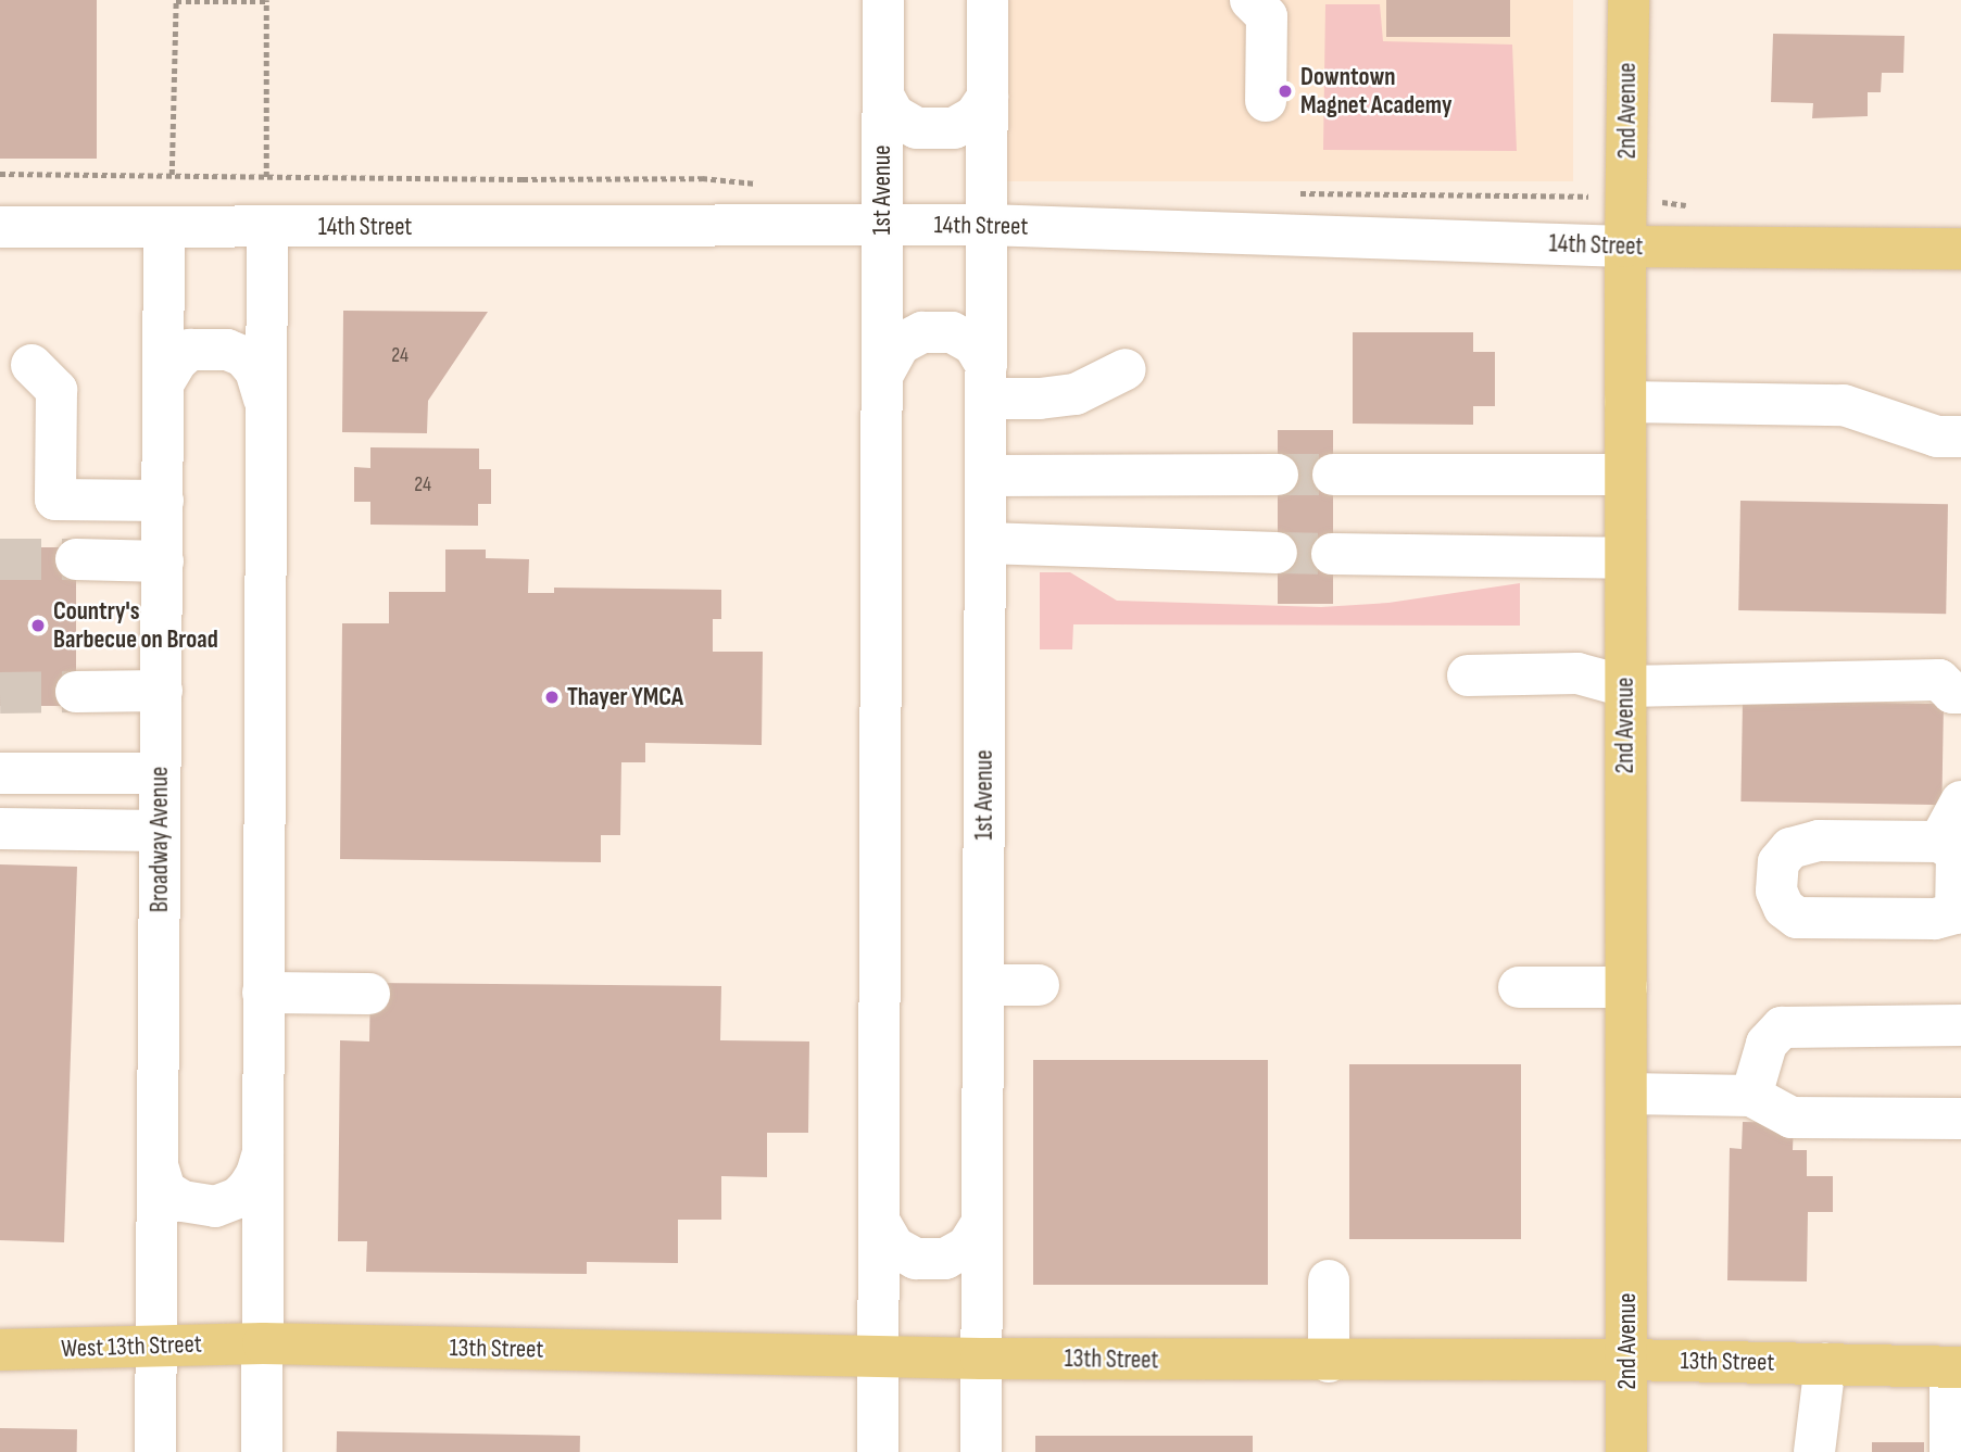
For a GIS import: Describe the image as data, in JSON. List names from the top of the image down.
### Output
{
  "streets": {
    "main road": [
      "2nd Avenue",
      "14th Street",
      "West 13th Street",
      "13th Street"
    ],
    "street": ["1st Avenue", "Broadway Avenue"]
  },
  "crossings": [
    ["2nd Avenue", "14th Street"],
    ["2nd Avenue", "13th Street"],
    ["1st Avenue", "14th Street"],
    ["1st Avenue", "13th Street"],
    ["14th Street", "Broadway Avenue"],
    ["Broadway Avenue", "West 13th Street"],
    ["West 13th Street", "13th Street"]
  ],
  "places": ["Downtown Magnet Academy", "Country's Barbecue on Broad", "Thayer YMCA"],
  "house_numbers": ["24", "24"]
}
